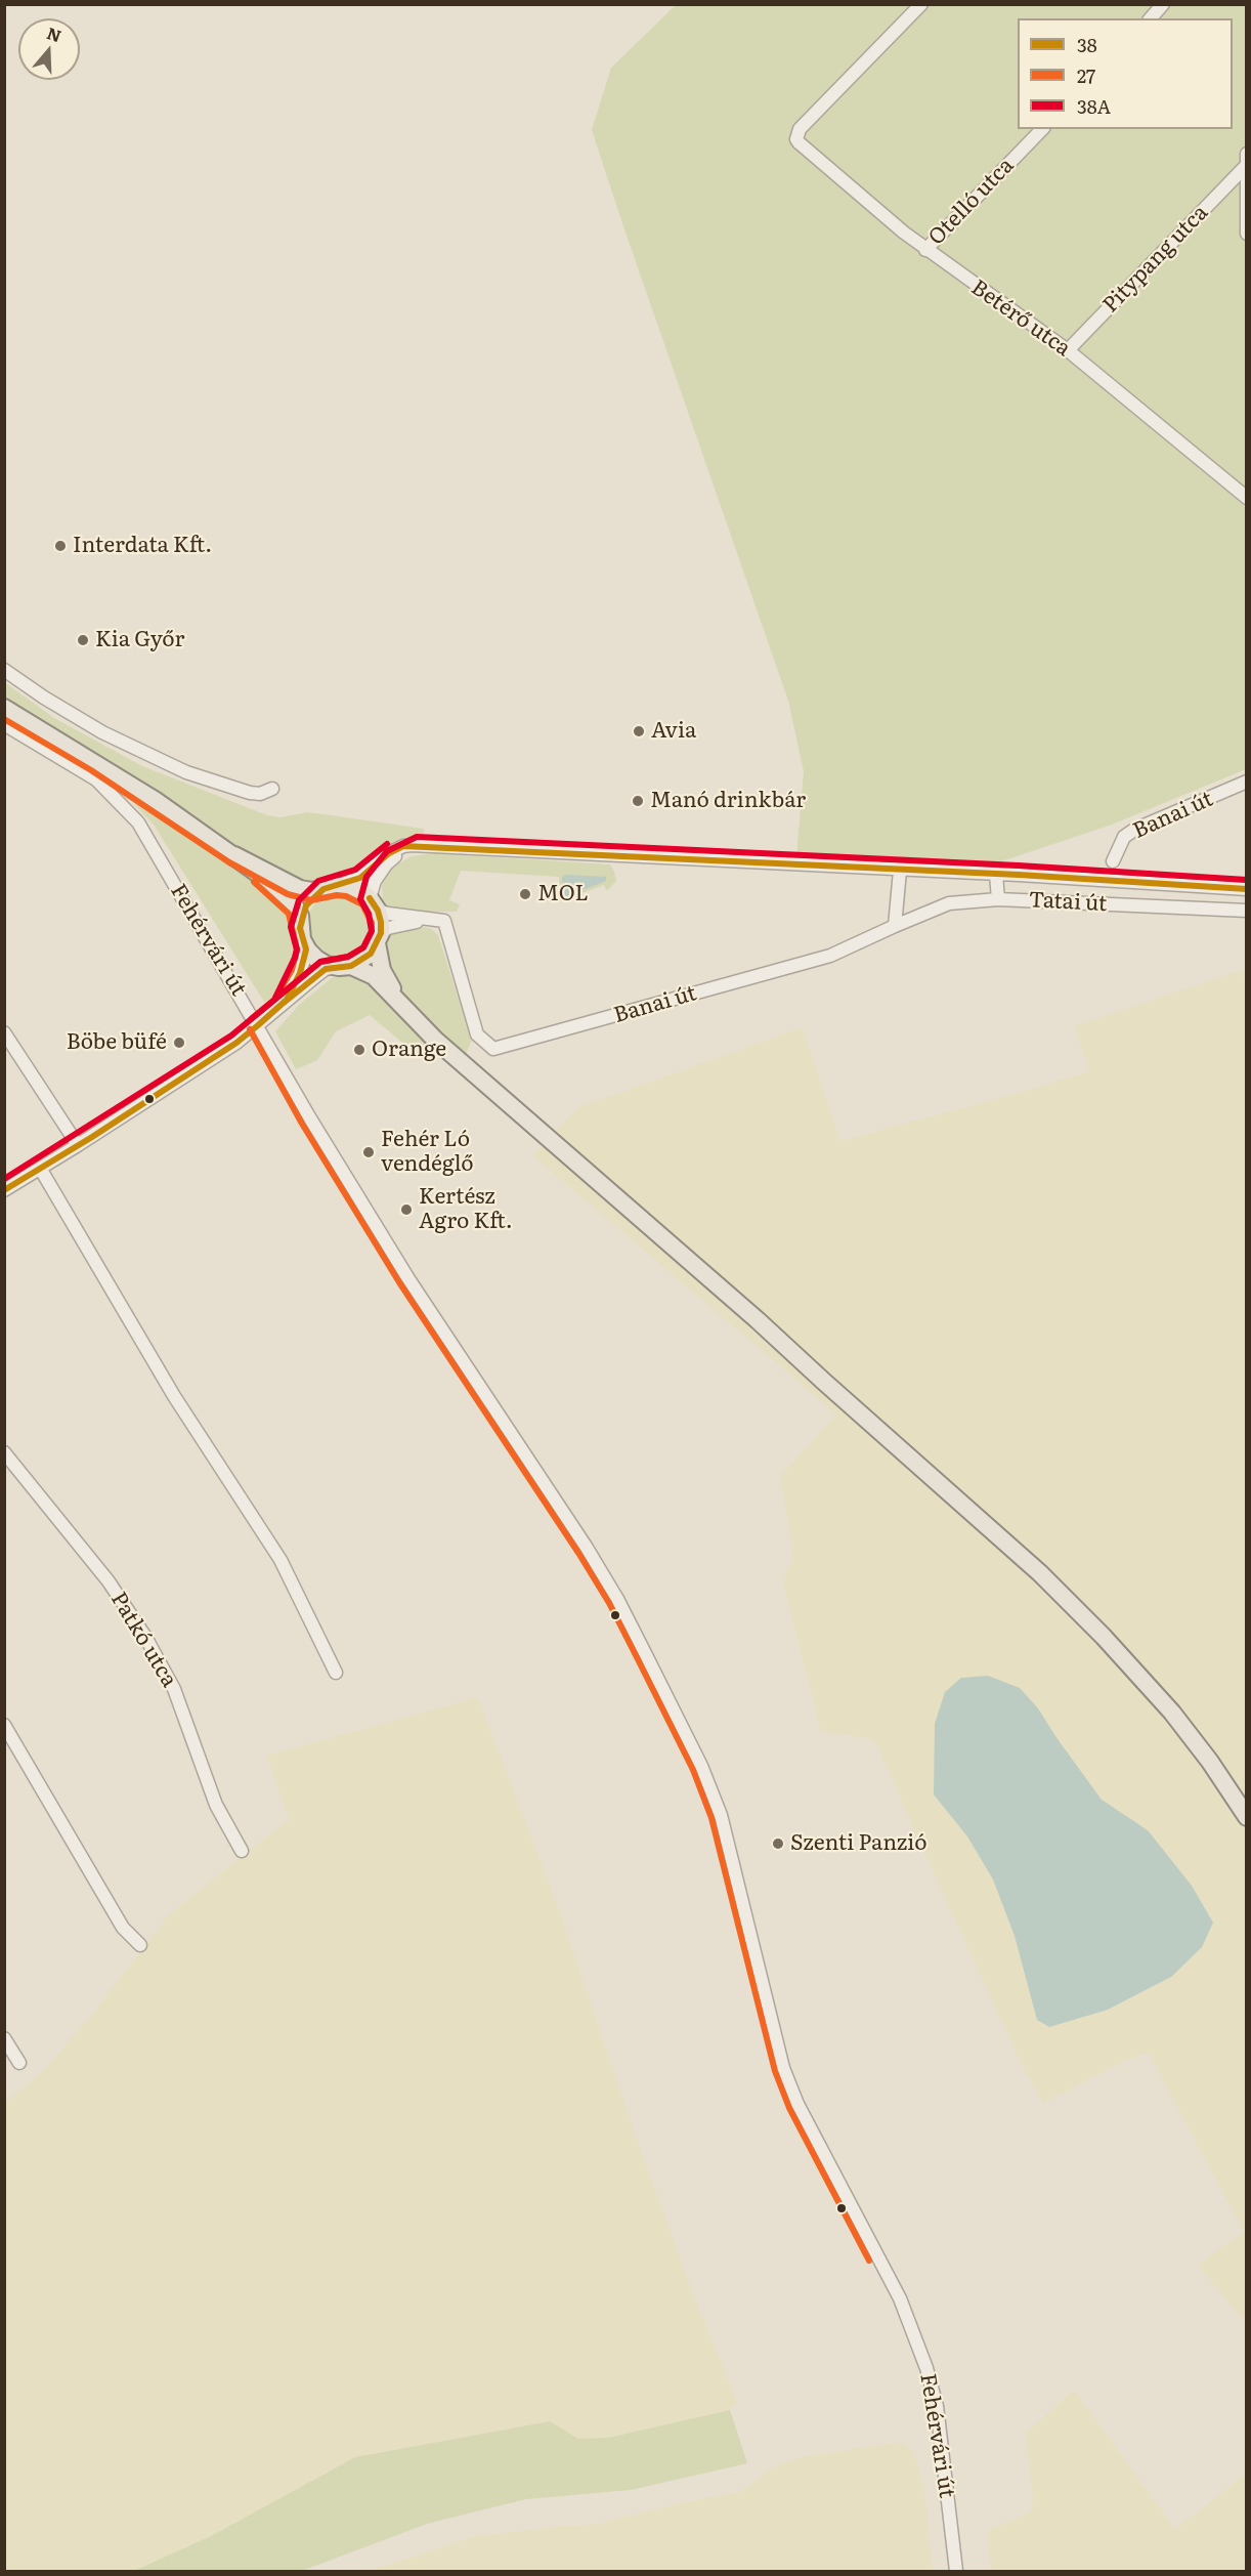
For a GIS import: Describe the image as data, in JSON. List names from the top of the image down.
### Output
{
  "streets": {
    "street": [
      "Otelló utca",
      "Pitypang utca",
      "Betérő utca",
      "Banai út",
      "Tatai út",
      "Fehérvári út",
      "Patkó utca"
    ]
  },
  "crossings": [
    ["Otelló utca", "Betérő utca"],
    ["Pitypang utca", "Betérő utca"],
    ["Banai út", "Tatai út"]
  ],
  "places": [
    "Interdata Kft.",
    "Kia Győr",
    "Avia",
    "Manó drinkbár",
    "MOL",
    "Böbe büfé",
    "Orange",
    "Fehér Ló vendéglő",
    "Kertész Agro Kft.",
    "Szenti Panzió"
  ],
  "lines": ["transit line 27", "transit line 38A", "transit line 38"],
  "legend": ["38", "27", "38A"],
  "north": "top"
}
